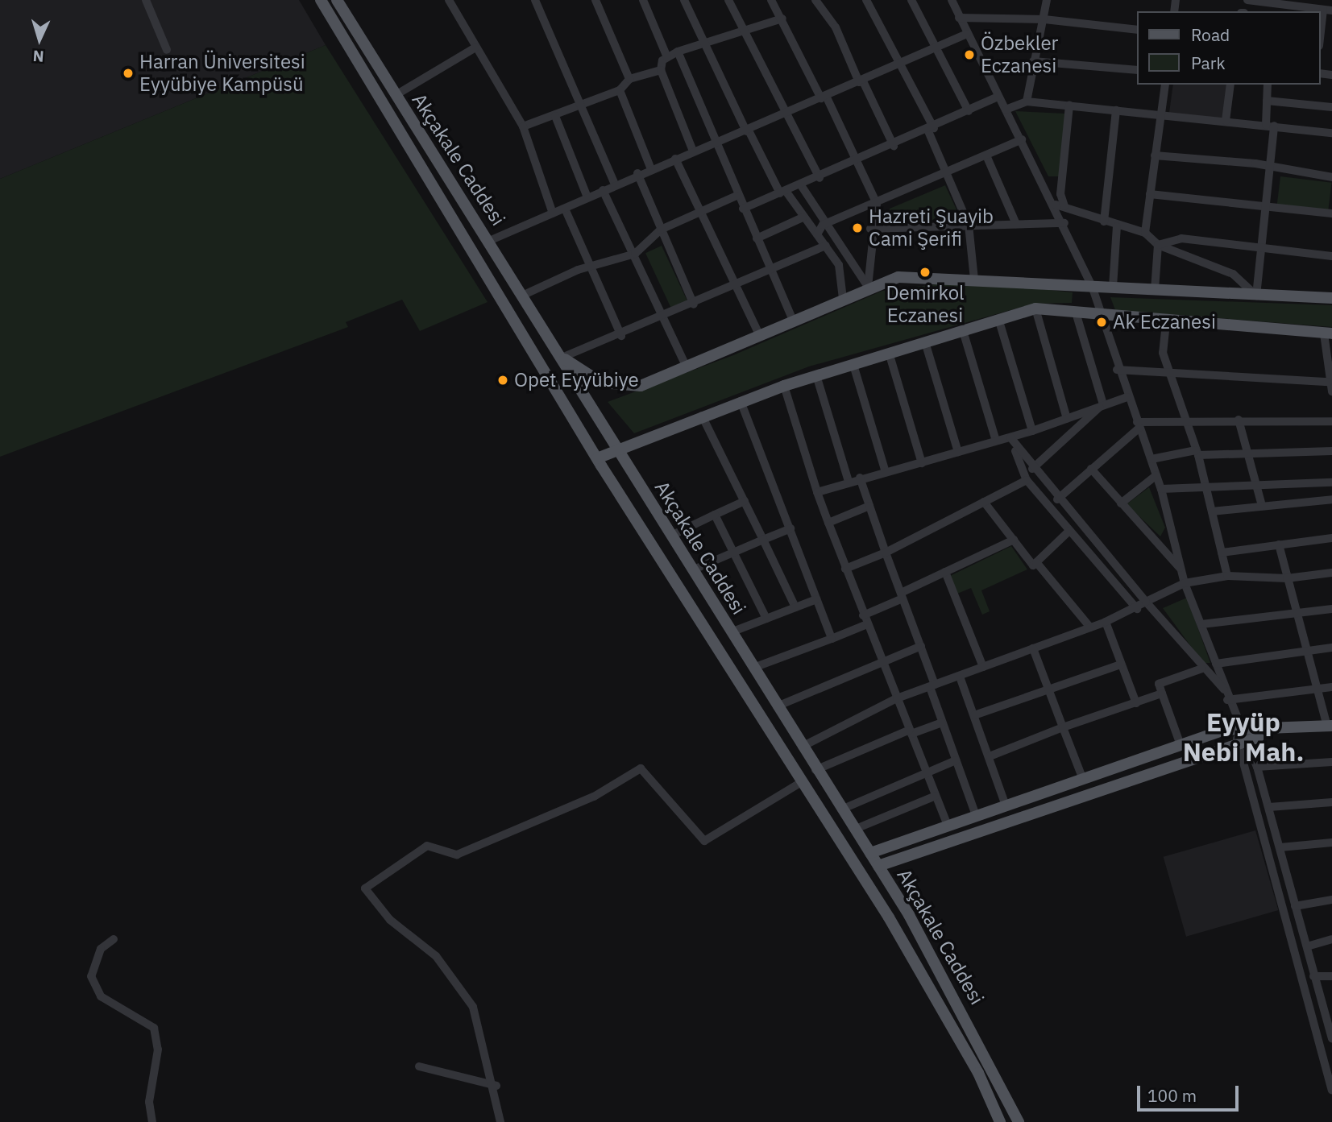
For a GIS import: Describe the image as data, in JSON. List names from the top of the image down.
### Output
{
  "streets": {
    "main road": ["Akçakale Caddesi"]
  },
  "districts": ["Eyyüp Nebi Mah."],
  "places": [
    "Özbekler Eczanesi",
    "Harran Üniversitesi Eyyübiye Kampüsü",
    "Hazreti Şuayib Cami Şerifi",
    "Demirkol Eczanesi",
    "Ak Eczanesi",
    "Opet Eyyübiye"
  ],
  "legend": ["Road", "Park"],
  "scale_bar": "100 m",
  "north": "bottom"
}
